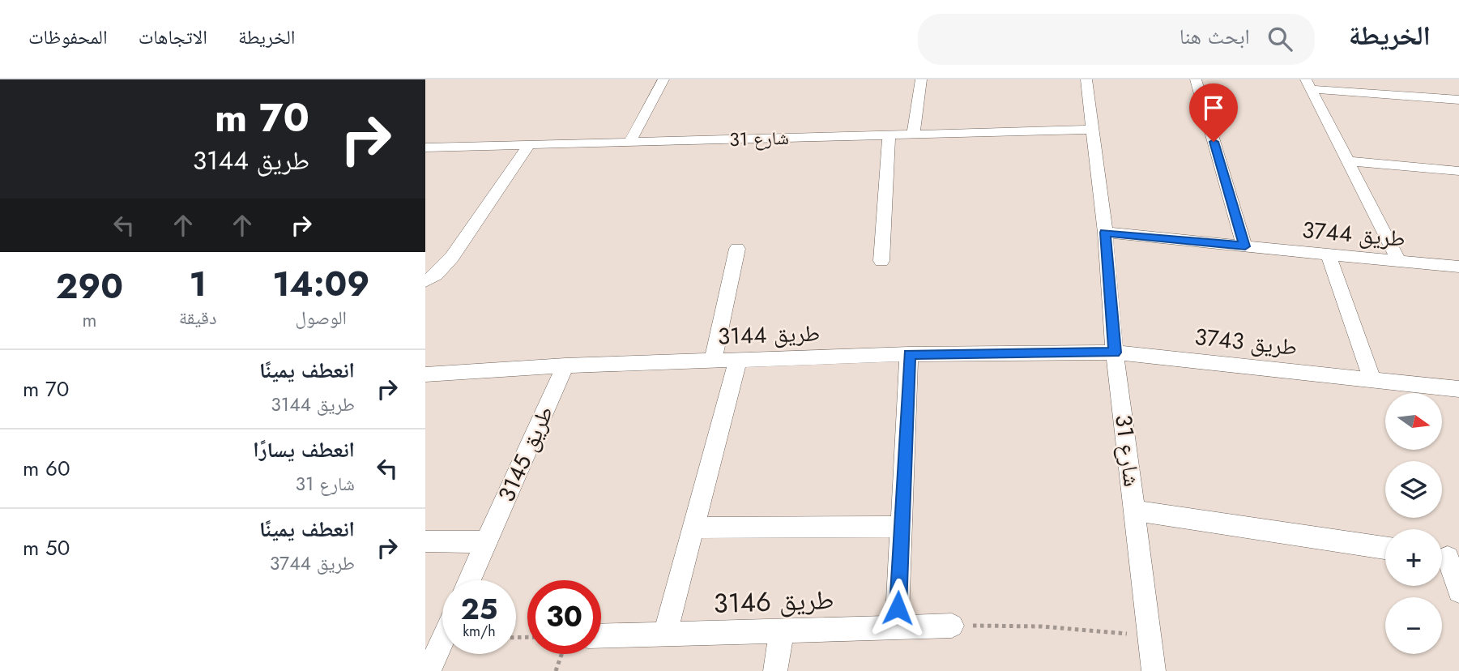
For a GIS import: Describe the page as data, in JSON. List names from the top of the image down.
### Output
{
  "streets": {
    "street": [
      "شارع 31",
      "طريق 3744",
      "طريق 3144",
      "طريق 3743",
      "طريق 3145",
      "طريق 3146"
    ]
  },
  "crossings": [
    ["شارع 31", "طريق 3744"],
    ["شارع 31", "طريق 3144"],
    ["شارع 31", "طريق 3743"],
    ["طريق 3144", "طريق 3743"],
    ["طريق 3144", "طريق 3145"]
  ],
  "north": "right",
  "page": {
    "header": "الخريطة",
    "search": "ابحث هنا",
    "nav": ["الخريطة", "الاتجاهات", "المحفوظات"],
    "turn": ["70 m", "طريق 3144"],
    "eta": [
      "14:09",
      "الوصول",
      "1",
      "دقيقة",
      "290",
      "m"
    ],
    "list": [
      {
        "name": "انعطف يمينًا",
        "note": "طريق 3144",
        "value": "70 m"
      },
      {
        "name": "انعطف يسارًا",
        "note": "شارع 31",
        "value": "60 m"
      },
      {
        "name": "انعطف يمينًا",
        "note": "طريق 3744",
        "value": "50 m"
      }
    ],
    "map_buttons": ["+", "−"],
    "speed": "25 km/h",
    "limit": "30"
  }
}
